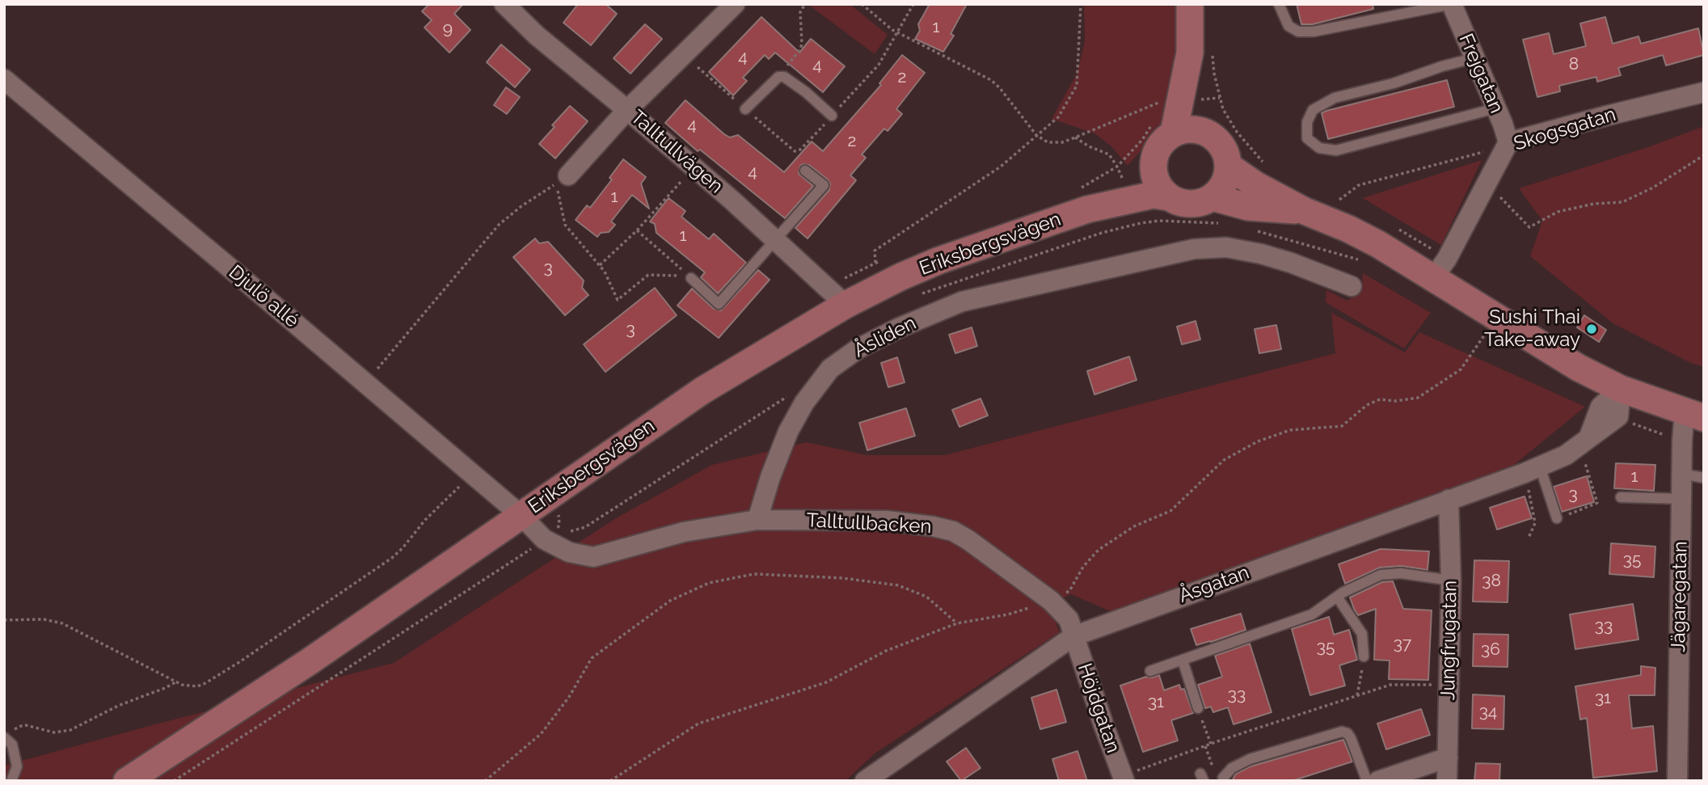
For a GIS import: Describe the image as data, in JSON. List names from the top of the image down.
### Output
{
  "streets": {
    "main road": ["Eriksbergsvägen"],
    "street": [
      "Frejgatan",
      "Skogsgatan",
      "Talltullvägen",
      "Djulö allé",
      "Åsliden",
      "Talltullbacken",
      "Åsgatan",
      "Jägaregatan",
      "Jungfrugatan",
      "Höjdgatan"
    ]
  },
  "crossings": [
    ["Frejgatan", "Skogsgatan"],
    ["Talltullvägen", "Eriksbergsvägen"],
    ["Eriksbergsvägen", "Djulö allé"],
    ["Åsliden", "Talltullbacken"],
    ["Talltullbacken", "Åsgatan"],
    ["Talltullbacken", "Höjdgatan"],
    ["Åsgatan", "Jungfrugatan"],
    ["Åsgatan", "Höjdgatan"]
  ],
  "places": ["Sushi Thai Take-away"],
  "house_numbers": [
    "1",
    "9",
    "4",
    "8",
    "4",
    "2",
    "4",
    "2",
    "4",
    "1",
    "1",
    "3",
    "3",
    "1",
    "3",
    "35",
    "38",
    "33",
    "37",
    "35",
    "36",
    "33",
    "31",
    "31",
    "34"
  ]
}
